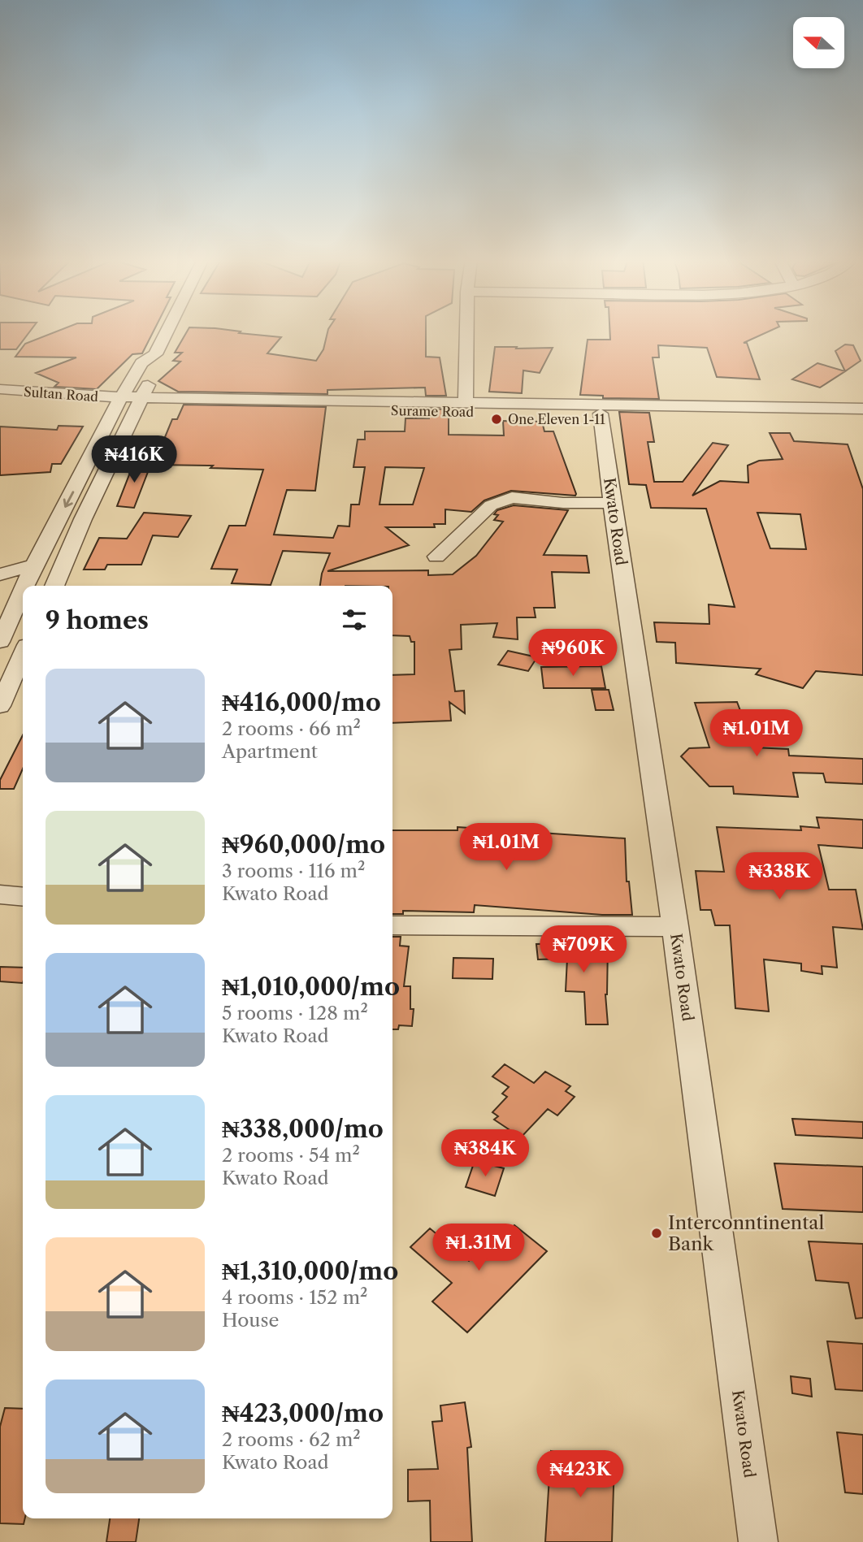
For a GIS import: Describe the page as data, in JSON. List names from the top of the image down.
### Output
{
  "streets": {
    "street": ["Sultan Road", "Surame Road", "Kwato Road"]
  },
  "crossings": [
    ["Sultan Road", "Surame Road"],
    ["Surame Road", "Kwato Road"]
  ],
  "places": ["One Eleven 1-11", "Interconntinental Bank"],
  "north": "left",
  "page": {
    "price": [
      "₦416K",
      "₦960K",
      "₦1.01M",
      "₦1.01M",
      "₦338K",
      "₦709K",
      "₦384K",
      "₦1.31M",
      "₦423K"
    ],
    "heading": "9 homes",
    "list": [
      {
        "name": "₦416,000/mo",
        "note": "2 rooms · 66 m² · Apartment"
      },
      {
        "name": "₦960,000/mo",
        "note": "3 rooms · 116 m² · Kwato Road"
      },
      {
        "name": "₦1,010,000/mo",
        "note": "5 rooms · 128 m² · Kwato Road"
      },
      {
        "name": "₦338,000/mo",
        "note": "2 rooms · 54 m² · Kwato Road"
      },
      {
        "name": "₦1,310,000/mo",
        "note": "4 rooms · 152 m² · House"
      },
      {
        "name": "₦423,000/mo",
        "note": "2 rooms · 62 m² · Kwato Road"
      }
    ]
  }
}
